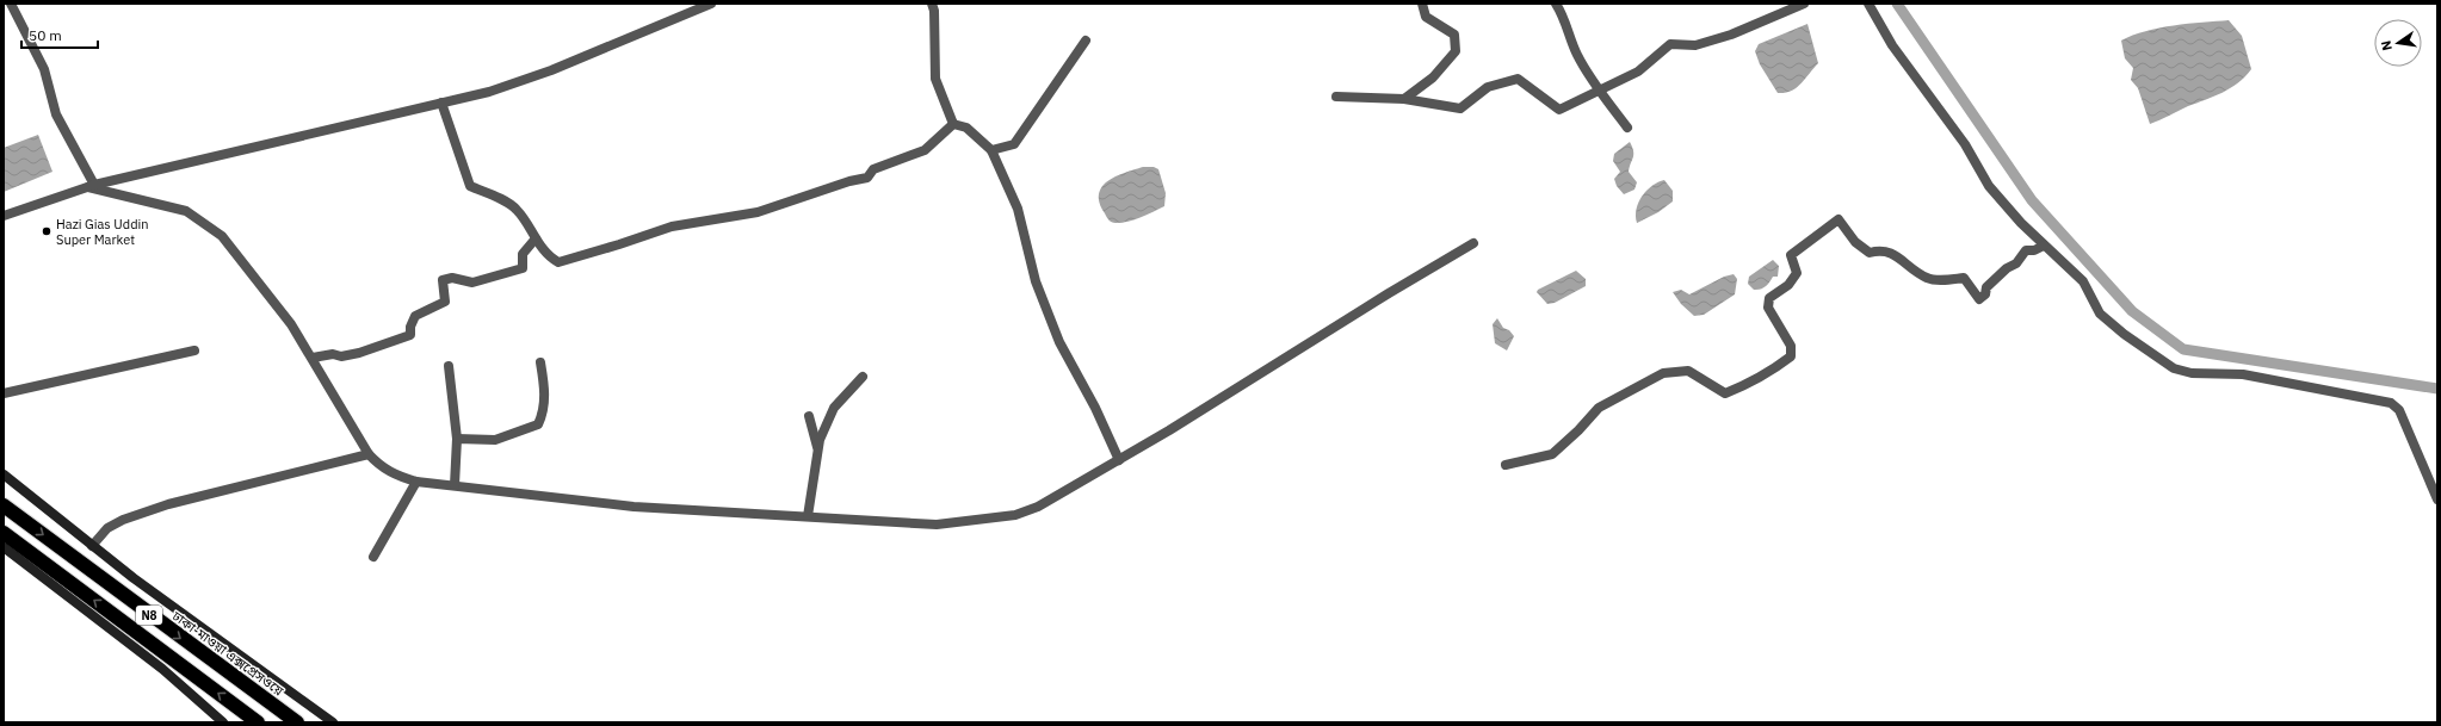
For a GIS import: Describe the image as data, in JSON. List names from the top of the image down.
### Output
{
  "streets": {
    "highway": ["N8", "ঢাকা-মাওয়া এক্সপ্রেসওয়ে"]
  },
  "places": ["Hazi Gias Uddin Super Market"],
  "scale_bar": "50 m",
  "north": "left"
}
